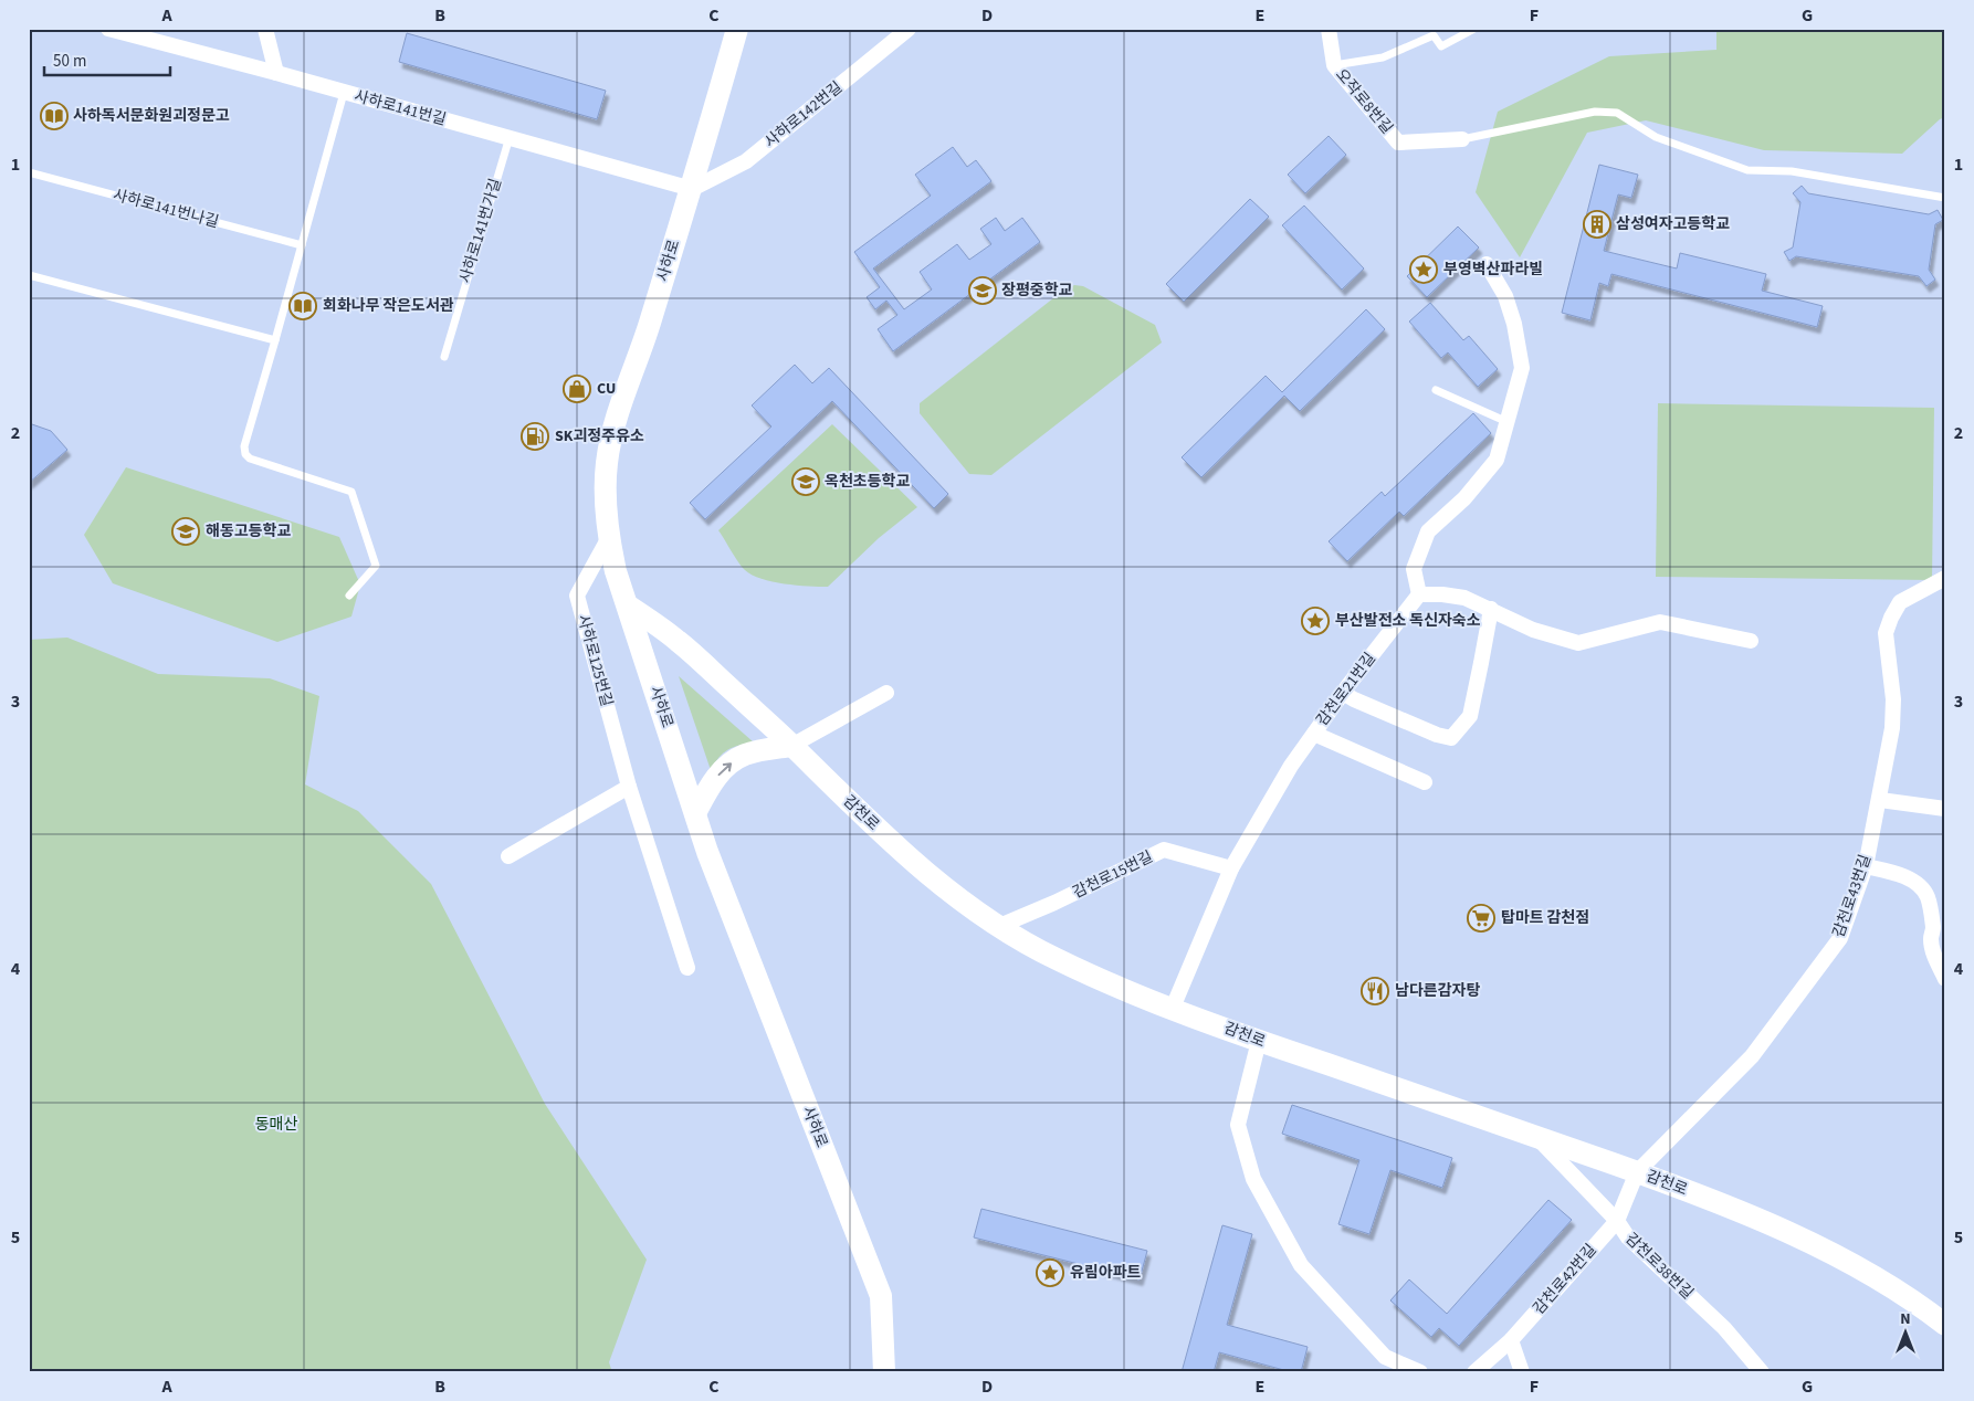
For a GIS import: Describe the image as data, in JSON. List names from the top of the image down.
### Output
{
  "streets": {
    "main road": ["사하로", "감천로"],
    "street": [
      "오작로8번길",
      "사하로141번길",
      "사하로142번길",
      "사하로125번길",
      "감천로21번길",
      "감천로15번길",
      "감천로43번길",
      "감천로38번길",
      "감천로42번길"
    ],
    "lane": ["사하로141번나길", "사하로141번가길"]
  },
  "crossings": [
    ["사하로141번길", "사하로142번길"],
    ["사하로141번길", "사하로141번가길"],
    ["사하로141번길", "사하로"],
    ["사하로142번길", "사하로"],
    ["사하로", "사하로125번길"],
    ["사하로", "감천로"],
    ["감천로21번길", "감천로"],
    ["감천로21번길", "감천로15번길"],
    ["감천로", "감천로15번길"],
    ["감천로", "감천로43번길"],
    ["감천로", "감천로38번길"],
    ["감천로", "감천로42번길"],
    ["감천로43번길", "감천로42번길"],
    ["감천로38번길", "감천로42번길"]
  ],
  "parks": ["동매산"],
  "places": {
    "library": ["사하독서문화원괴정문고", "회화나무 작은도서관"],
    "building": ["삼성여자고등학교"],
    "place": ["부영벽산파라빌", "부산발전소 독신자숙소", "유림아파트"],
    "school or university": ["장평중학교", "옥천초등학교", "해동고등학교"],
    "shop": ["CU"],
    "fuel station": ["SK괴정주유소"],
    "supermarket": ["탑마트 감천점"],
    "restaurant": ["남다른감자탕"]
  },
  "scale_bar": "50 m",
  "north": "top",
  "grid": {
    "columns": [
      "A",
      "B",
      "C",
      "D",
      "E",
      "F",
      "G"
    ],
    "rows": [
      "1",
      "2",
      "3",
      "4",
      "5"
    ]
  }
}
